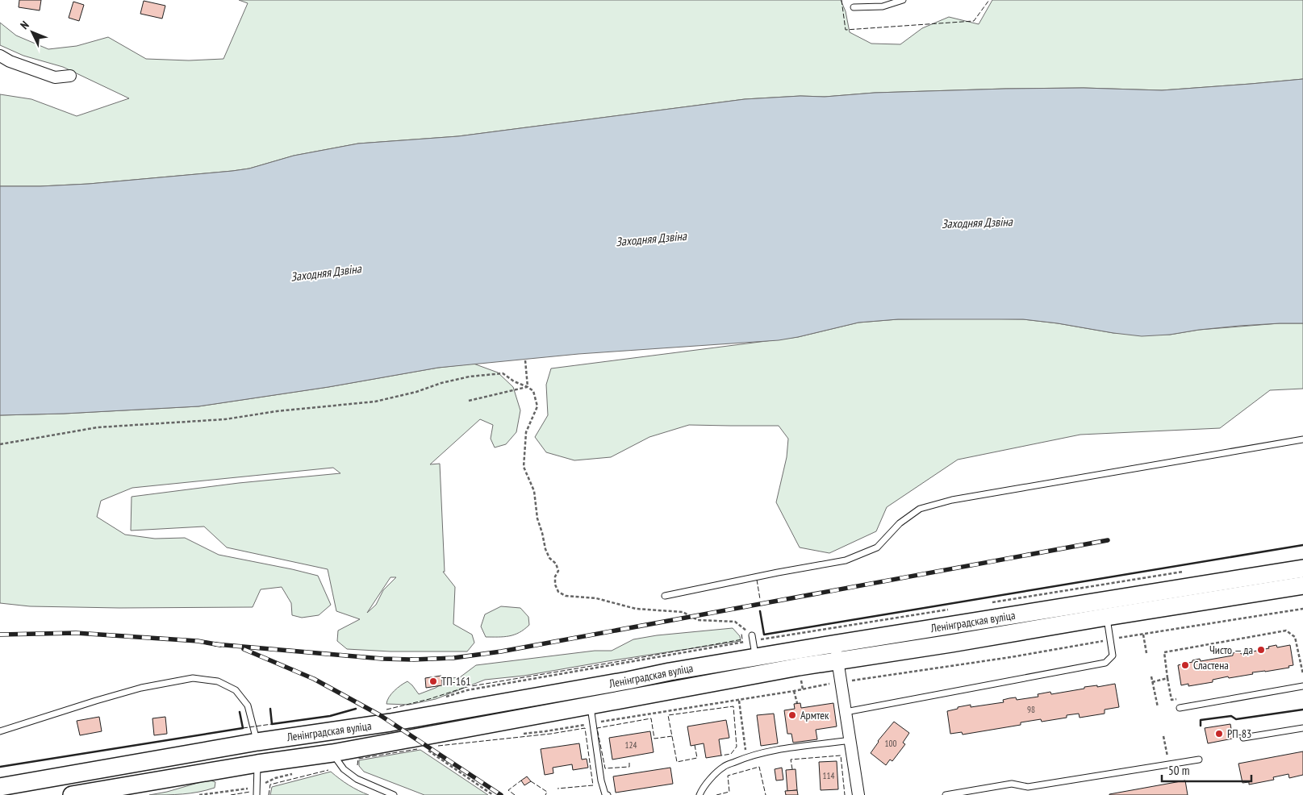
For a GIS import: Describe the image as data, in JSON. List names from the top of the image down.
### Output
{
  "streets": {
    "main road": ["Ленінградская вуліца"]
  },
  "water": ["Заходняя Дзвіна"],
  "places": [
    "Чисто — да",
    "Сластена",
    "ТП-161",
    "Армтек",
    "РП-83"
  ],
  "house_numbers": [
    "98",
    "100",
    "124",
    "114"
  ],
  "scale_bar": "50 m",
  "north": "top left"
}
